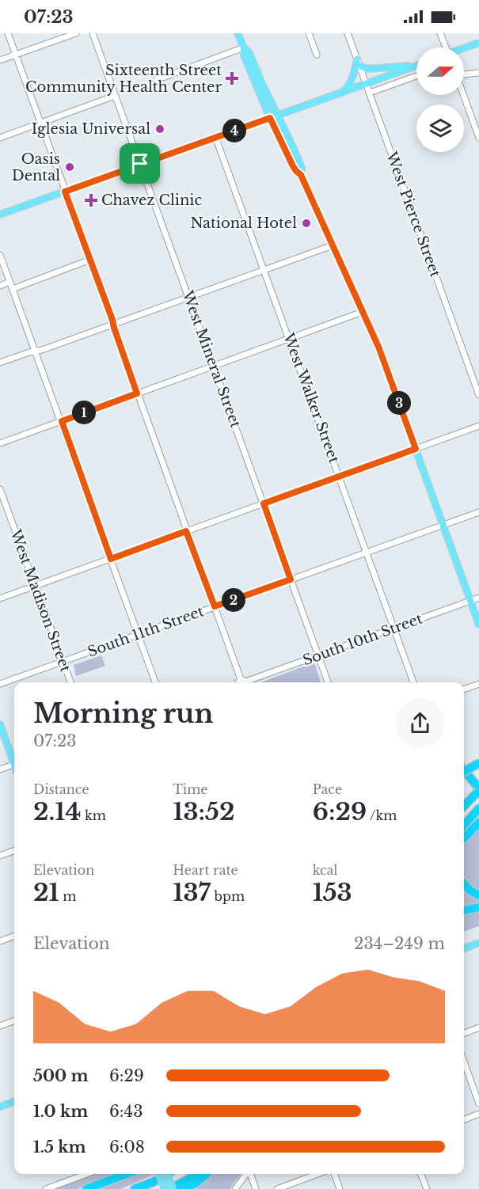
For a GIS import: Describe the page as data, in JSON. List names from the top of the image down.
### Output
{
  "streets": {
    "street": [
      "West Pierce Street",
      "West Mineral Street",
      "West Walker Street",
      "West Madison Street",
      "South 11th Street",
      "South 10th Street"
    ]
  },
  "crossings": [
    ["West Mineral Street", "South 11th Street"],
    ["West Mineral Street", "South 10th Street"],
    ["West Walker Street", "South 11th Street"],
    ["West Walker Street", "South 10th Street"],
    ["West Madison Street", "South 11th Street"]
  ],
  "places": {
    "health": ["Sixteenth Street Community Health Center", "Chavez Clinic"],
    "other": ["Iglesia Universal", "Oasis Dental", "National Hotel"]
  },
  "north": "right",
  "page": {
    "status": "07:23",
    "pins": [
      "4",
      "3",
      "1",
      "2"
    ],
    "heading": ["Morning run", "07:23"],
    "stats": [
      ["Distance", "2.14 km"],
      ["Time", "13:52"],
      ["Pace", "6:29 /km"],
      ["Elevation", "21 m"],
      ["Heart rate", "137 bpm"],
      ["kcal", "153"]
    ],
    "chart": ["Elevation", "234–249 m"],
    "list": [
      {
        "name": "500 m",
        "note": "6:29"
      },
      {
        "name": "1.0 km",
        "note": "6:43"
      },
      {
        "name": "1.5 km",
        "note": "6:08"
      }
    ]
  }
}
